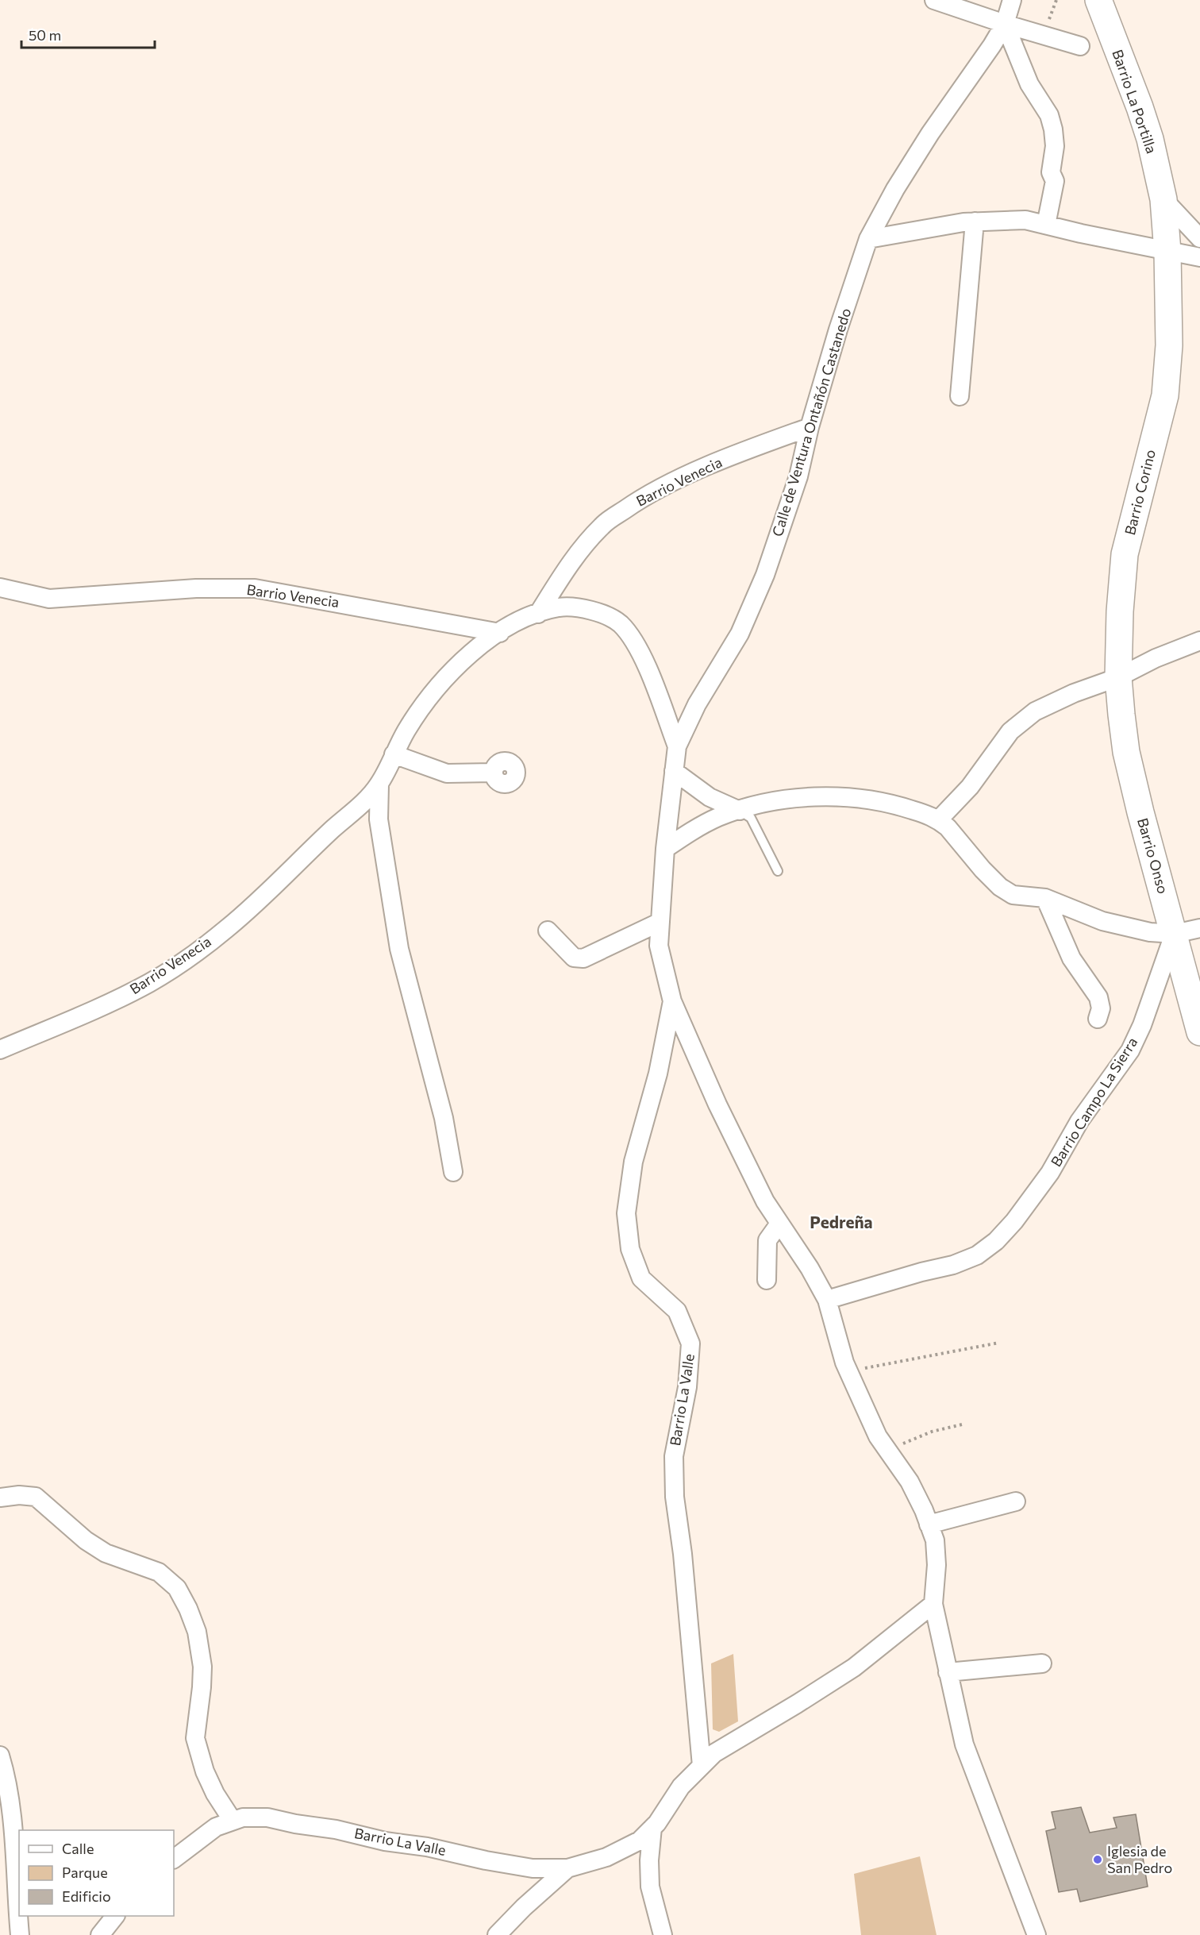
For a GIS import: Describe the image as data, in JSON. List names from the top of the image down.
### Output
{
  "streets": {
    "main road": ["Barrio La Portilla", "Barrio Corino", "Barrio Onso"],
    "street": [
      "Calle de Ventura Ontañón Castanedo",
      "Barrio Venecia",
      "Barrio Campo La Sierra",
      "Barrio La Valle"
    ]
  },
  "crossings": [
    ["Barrio La Portilla", "Barrio Corino"],
    ["Calle de Ventura Ontañón Castanedo", "Barrio Venecia"],
    ["Calle de Ventura Ontañón Castanedo", "Barrio Campo La Sierra"],
    ["Calle de Ventura Ontañón Castanedo", "Barrio La Valle"],
    ["Barrio Corino", "Barrio Onso"],
    ["Barrio Onso", "Barrio Campo La Sierra"]
  ],
  "districts": ["Pedreña"],
  "places": ["Iglesia de San Pedro"],
  "legend": ["Calle", "Parque", "Edificio"],
  "scale_bar": "50 m"
}
